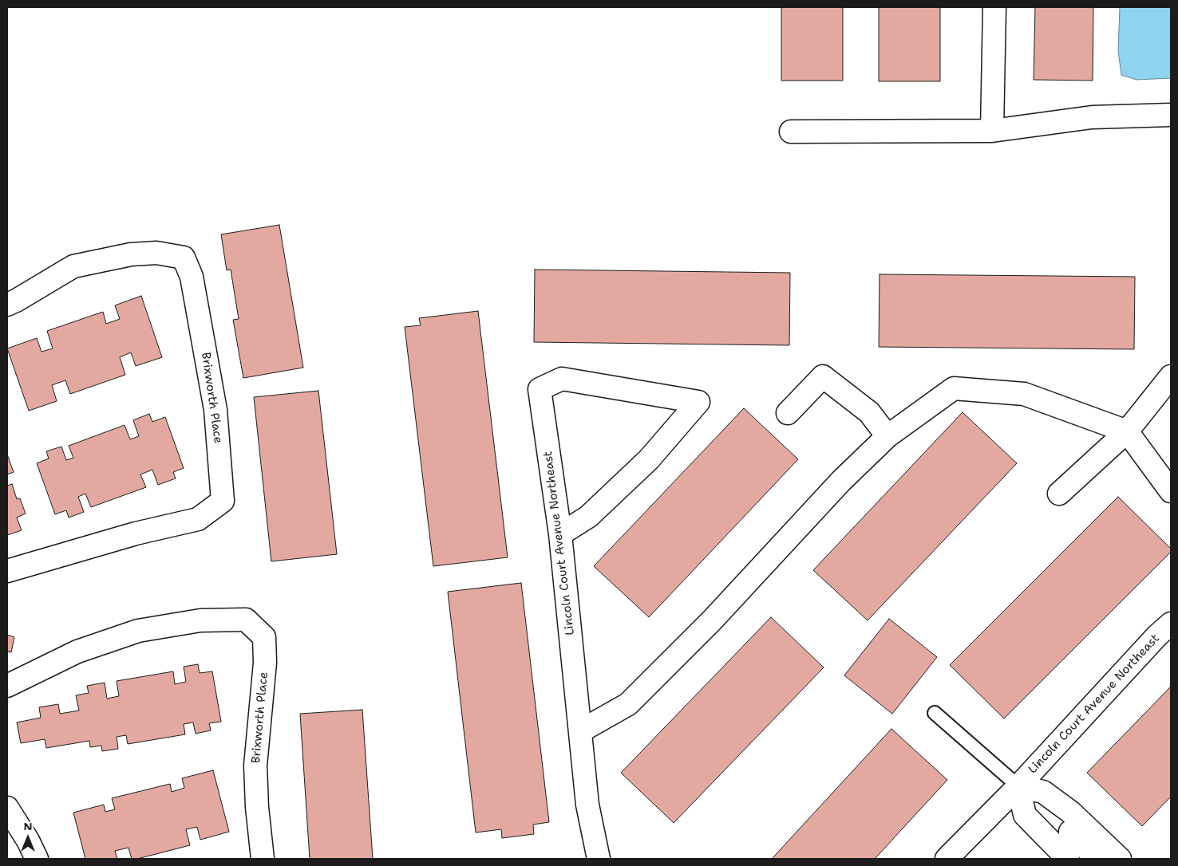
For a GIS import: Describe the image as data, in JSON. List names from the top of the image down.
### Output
{
  "streets": {
    "street": ["Brixworth Place", "Lincoln Court Avenue Northeast"]
  },
  "north": "top"
}
